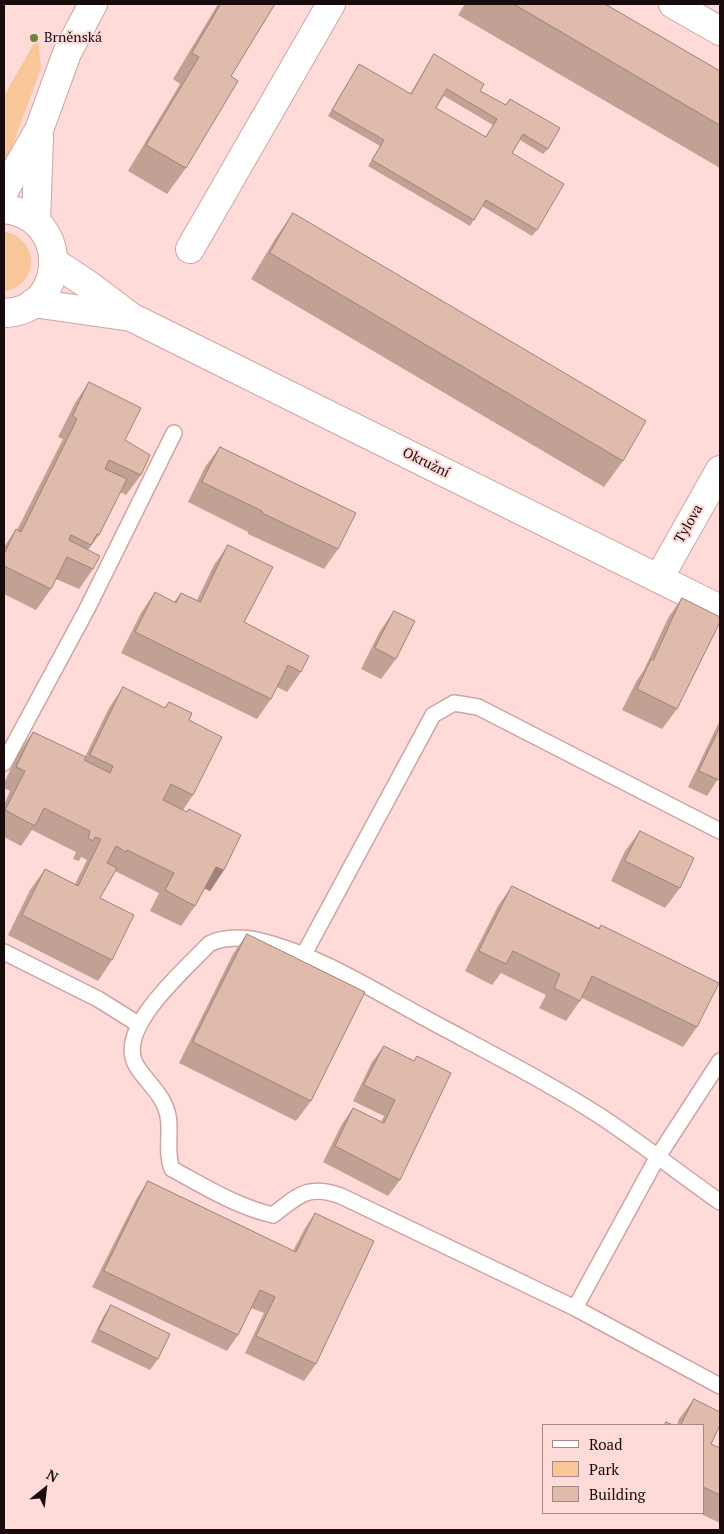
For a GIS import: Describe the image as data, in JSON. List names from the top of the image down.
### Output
{
  "streets": {
    "street": ["Okružní", "Tylova"]
  },
  "crossings": [
    ["Okružní", "Tylova"]
  ],
  "places": ["Brněnská"],
  "legend": ["Road", "Park", "Building"],
  "north": "top right"
}
